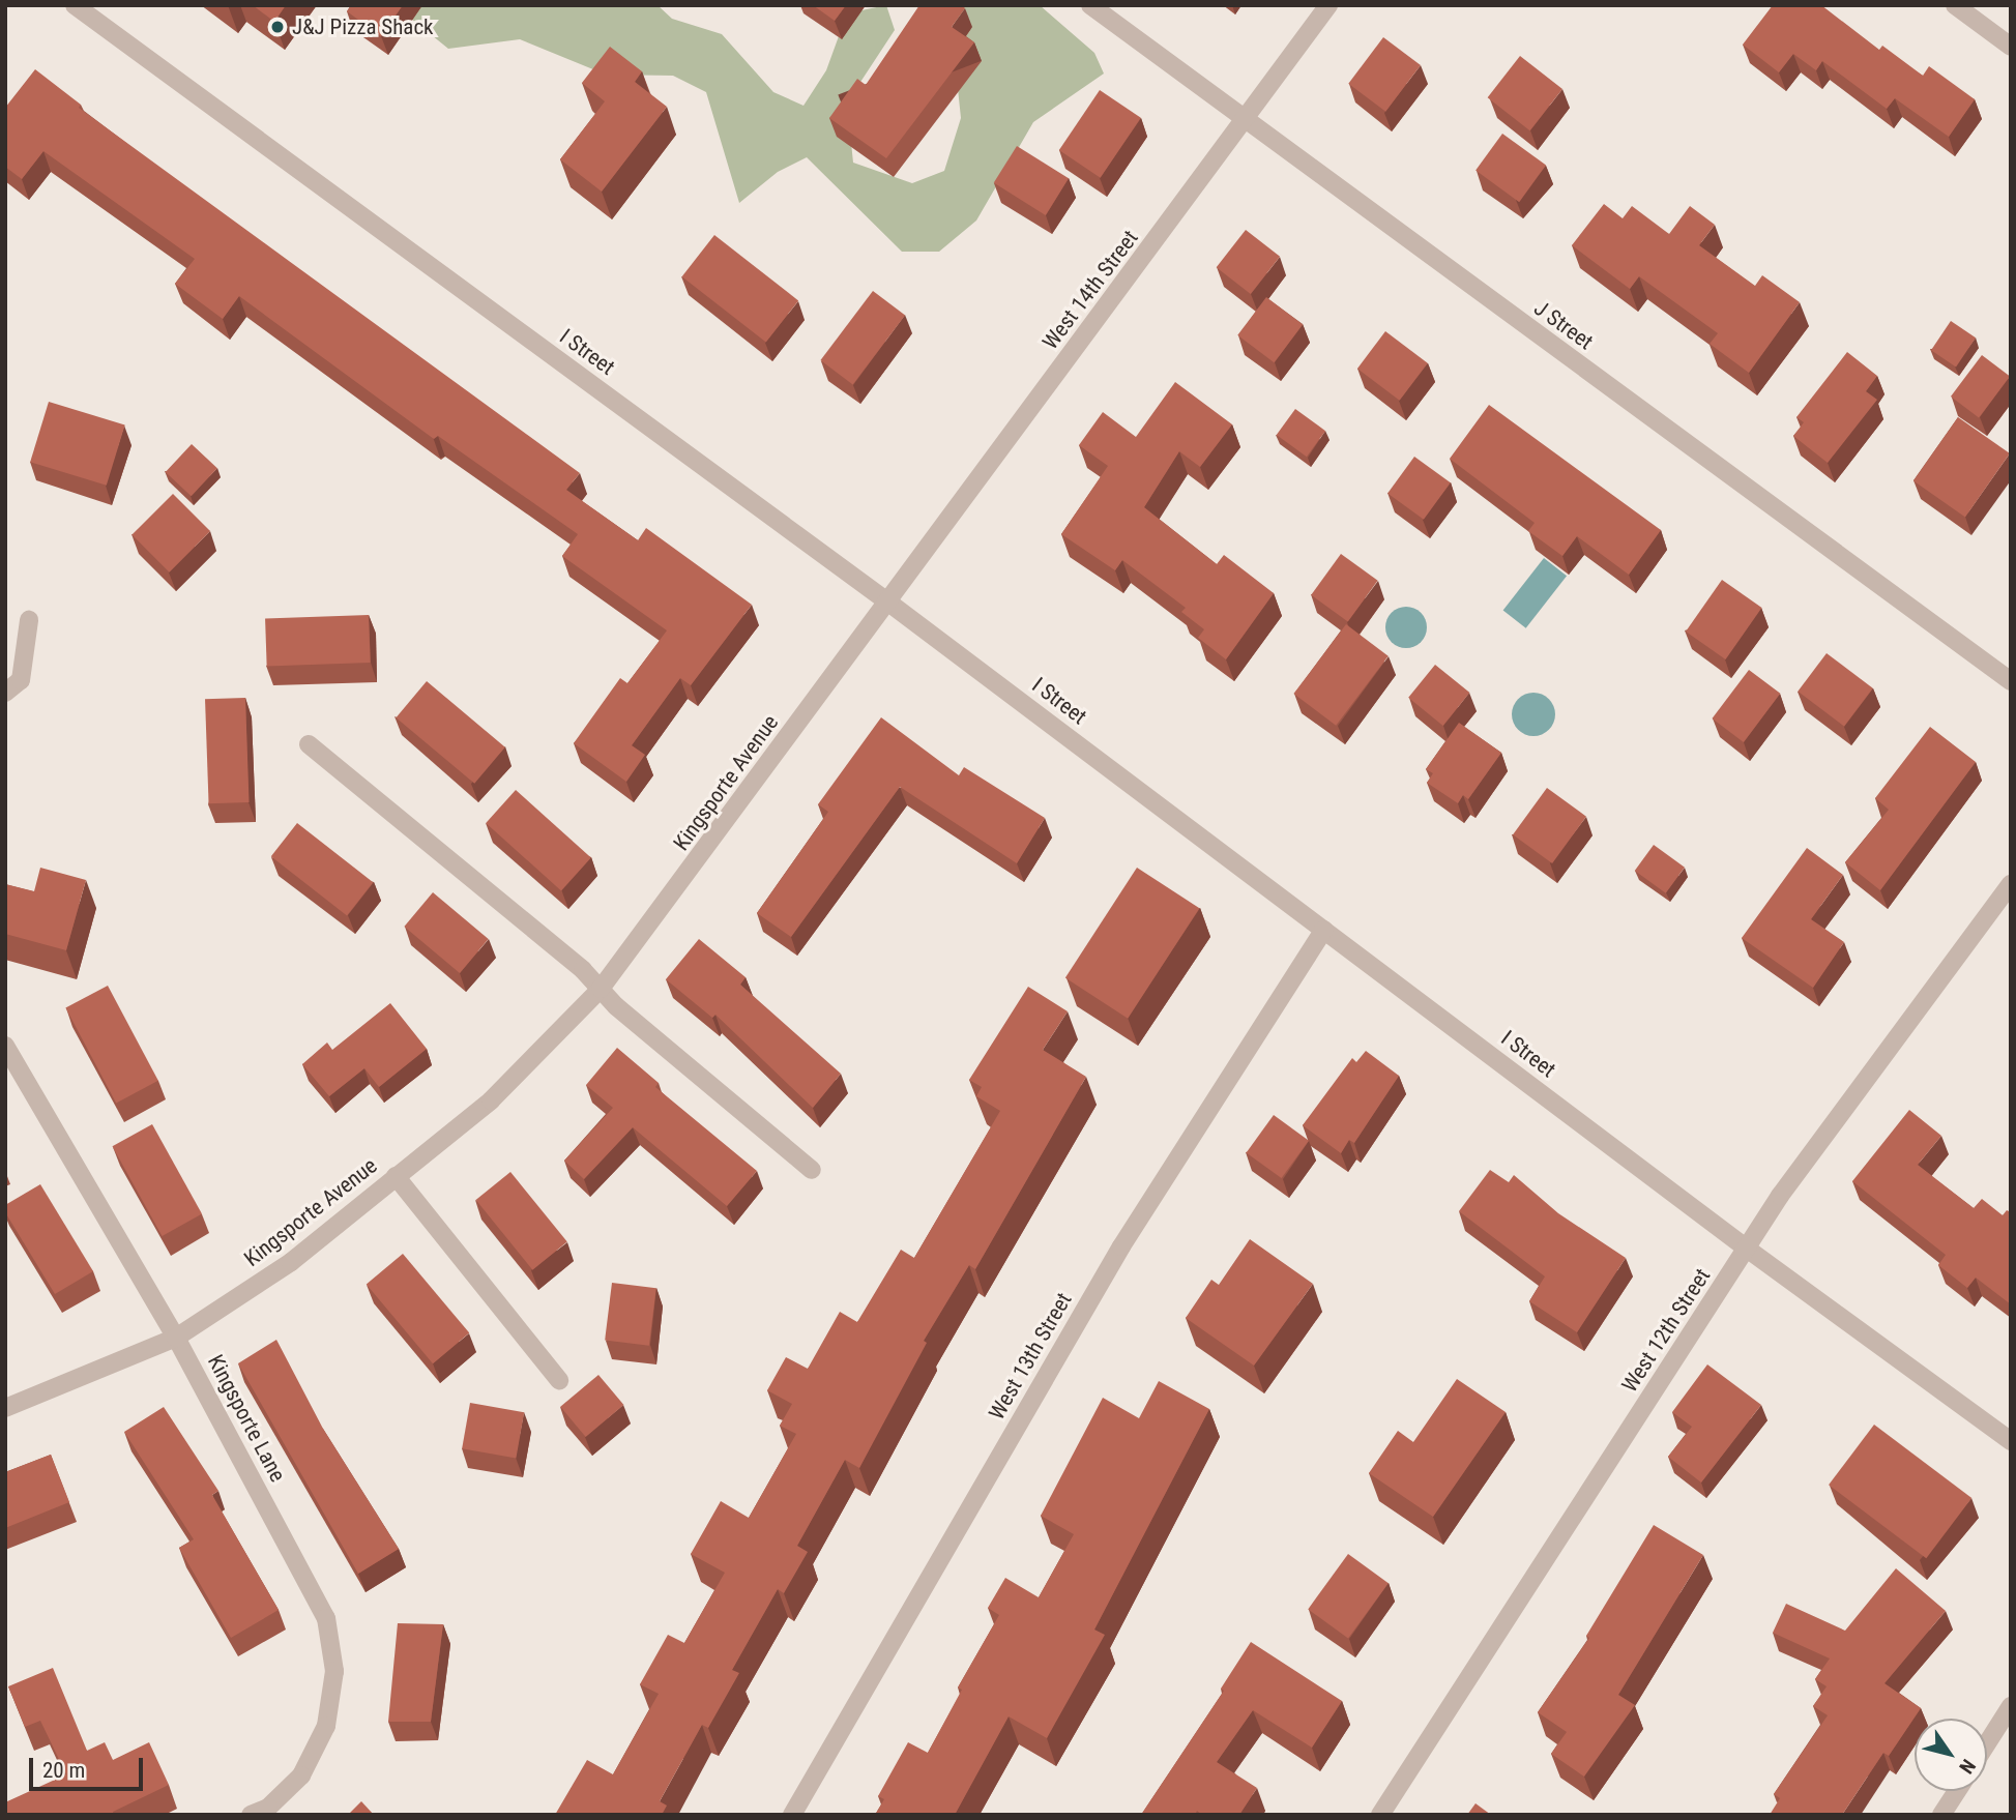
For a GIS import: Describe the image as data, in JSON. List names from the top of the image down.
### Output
{
  "streets": {
    "street": [
      "West 14th Street",
      "J Street",
      "I Street",
      "Kingsporte Avenue",
      "West 12th Street",
      "West 13th Street",
      "Kingsporte Lane"
    ]
  },
  "crossings": [
    ["West 14th Street", "J Street"],
    ["West 14th Street", "I Street"],
    ["West 14th Street", "Kingsporte Avenue"],
    ["I Street", "Kingsporte Avenue"],
    ["I Street", "West 12th Street"],
    ["I Street", "West 13th Street"],
    ["Kingsporte Avenue", "Kingsporte Lane"]
  ],
  "places": ["J&J Pizza Shack"],
  "scale_bar": "20 m",
  "north": "bottom right"
}
